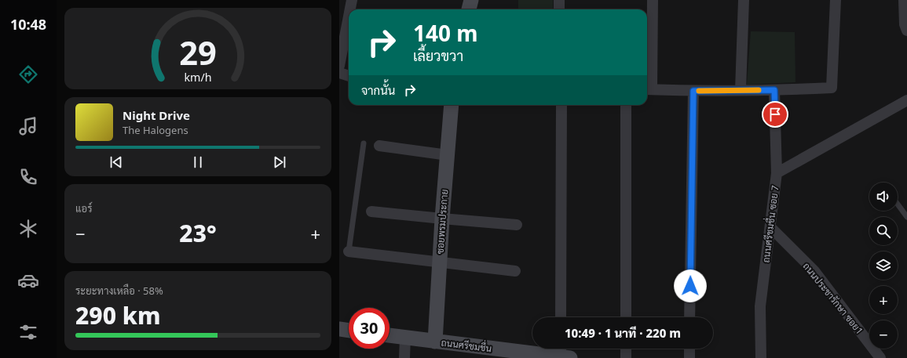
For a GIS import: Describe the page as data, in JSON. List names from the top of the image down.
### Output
{
  "streets": {
    "street": [
      "ซอยพรมประกาย",
      "ถนนศรีชมชื่น ซอย 7",
      "ถนนประชารักษา ซอย1",
      "ถนนศรีชมชื่น"
    ]
  },
  "crossings": [
    ["ซอยพรมประกาย", "ถนนศรีชมชื่น"],
    ["ถนนศรีชมชื่น ซอย 7", "ถนนประชารักษา ซอย1"]
  ],
  "page": {
    "tabs": "10:48",
    "turn": ["140 m", "เลี้ยวขวา"],
    "then": "จากนั้น",
    "song": ["Night Drive", "The Halogens"],
    "map_buttons": ["+", "−"],
    "tile": [
      "แอร์",
      ["ระยะทางเหลือ · 58%", "290 km"]
    ],
    "heat": ["−", "23°", "+"],
    "limit": "30",
    "trip": "10:49 · 1 นาที · 220 m",
    "gauge": ["29", "km/h"]
  }
}
